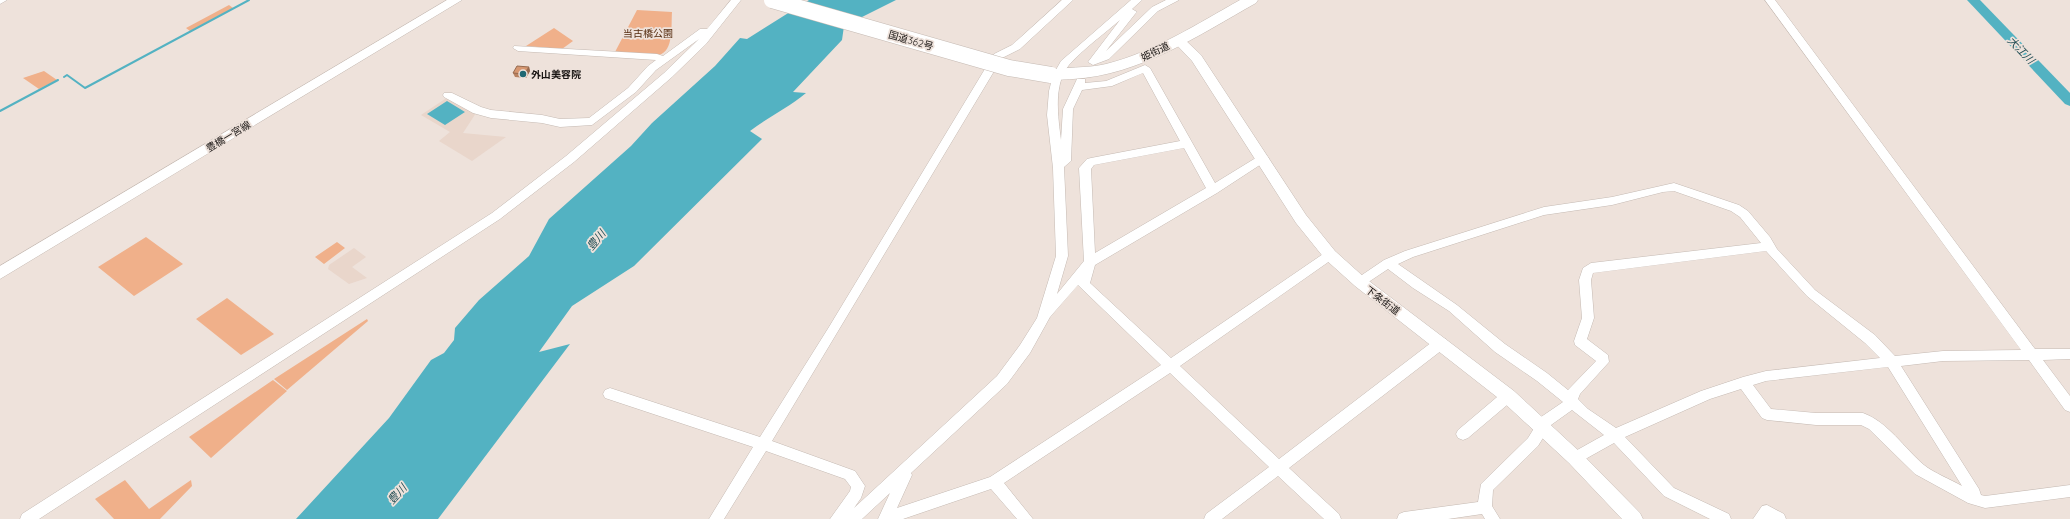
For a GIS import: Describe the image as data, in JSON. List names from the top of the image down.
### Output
{
  "streets": {
    "highway": ["国道362号", "姫街道"],
    "main road": ["豊橋一宮線", "下条街道"]
  },
  "crossings": [
    ["国道362号", "姫街道"],
    ["姫街道", "下条街道"]
  ],
  "water": ["大江川", "豊川"],
  "parks": ["当古橋公園"],
  "places": ["外山美容院"]
}
